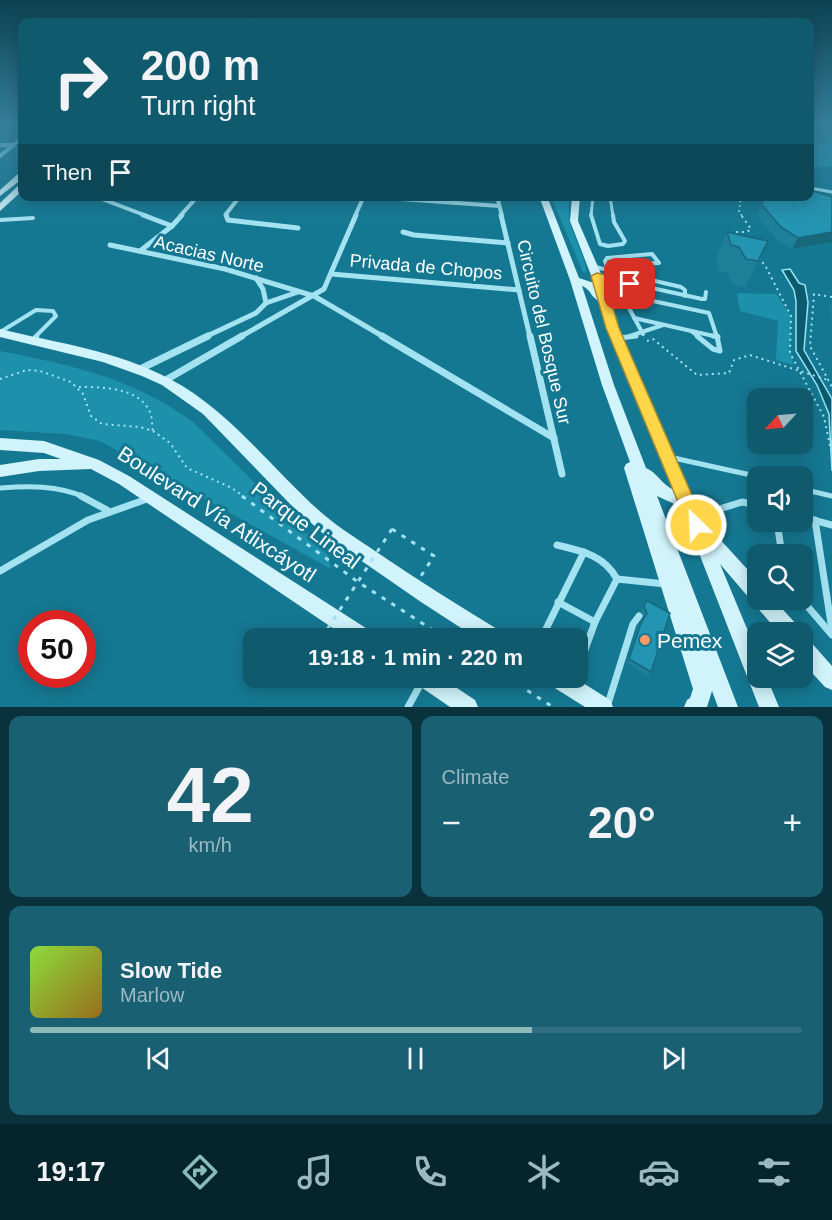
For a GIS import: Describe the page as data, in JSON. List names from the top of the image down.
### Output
{
  "streets": {
    "main road": ["Boulevard Vía Atlixcáyotl"],
    "street": ["Acacias Norte", "Privada de Chopos", "Circuito del Bosque Sur"],
    "path": ["Parque Lineal"]
  },
  "crossings": [
    ["Acacias Norte", "Circuito del Bosque Sur"],
    ["Privada de Chopos", "Circuito del Bosque Sur"]
  ],
  "places": ["Pemex"],
  "north": "bottom left",
  "page": {
    "turn": ["200 m", "Turn right"],
    "then": "Then",
    "limit": "50",
    "trip": "19:18 · 1 min · 220 m",
    "tile": [
      ["42", "km/h"],
      "Climate"
    ],
    "heat": ["−", "20°", "+"],
    "song": ["Slow Tide", "Marlow"],
    "tabs": "19:17"
  }
}
